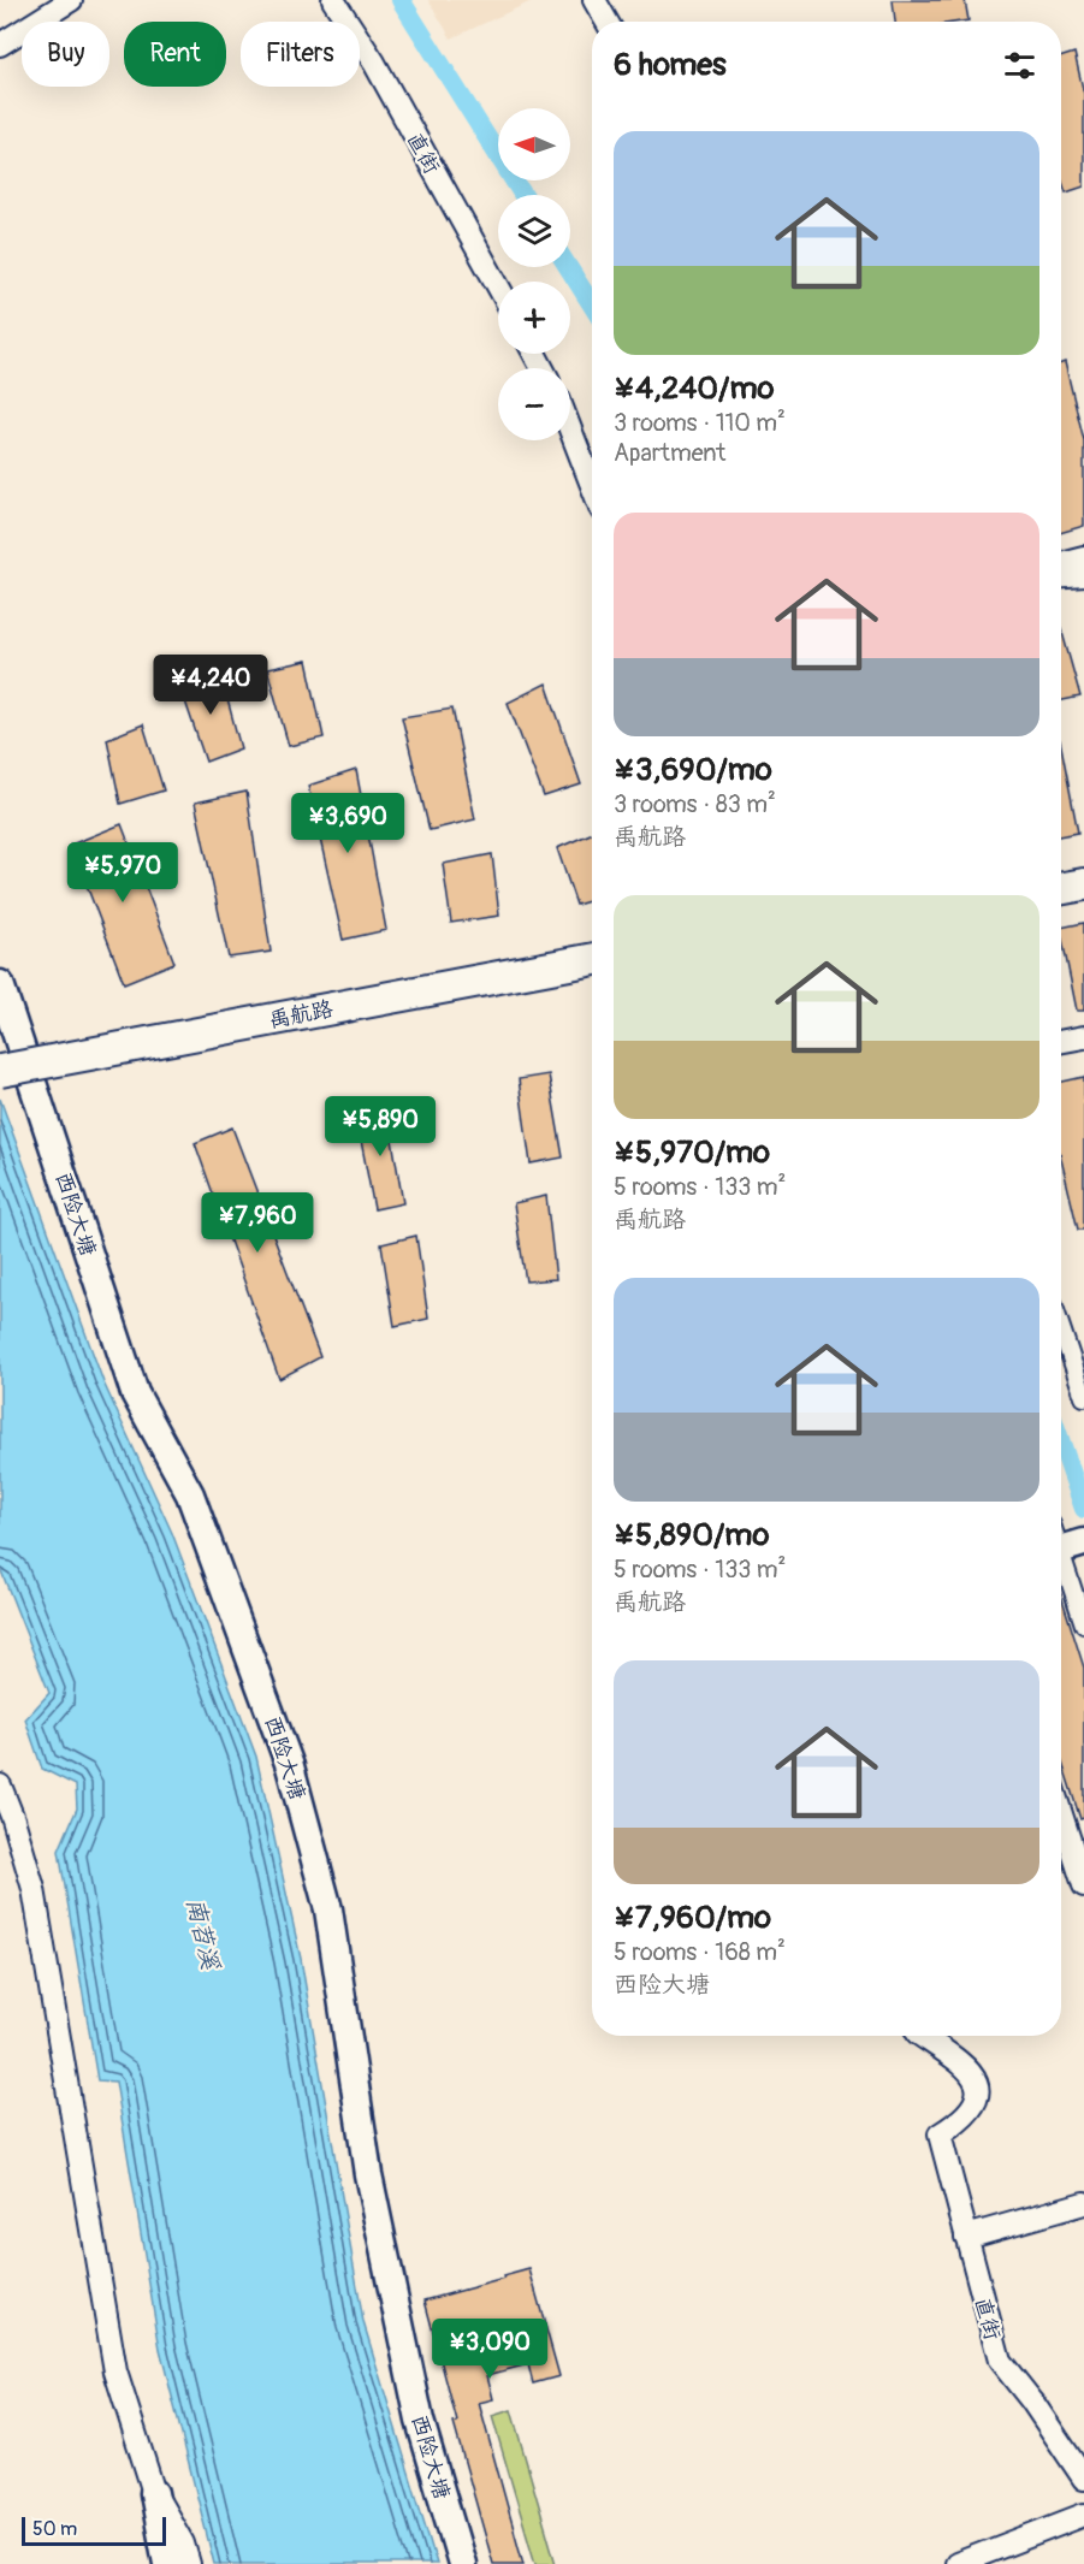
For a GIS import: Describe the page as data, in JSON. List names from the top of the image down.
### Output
{
  "streets": {
    "main road": ["禹航路"],
    "street": ["直街", "西险大塘"]
  },
  "water": ["南苕溪"],
  "scale_bar": "50 m",
  "north": "left",
  "page": {
    "chip": ["Buy", "Rent", "Filters"],
    "heading": "6 homes",
    "map_buttons": ["+", "−"],
    "list": [
      {
        "name": "¥4,240/mo",
        "note": "3 rooms · 110 m² · Apartment"
      },
      {
        "name": "¥3,690/mo",
        "note": "3 rooms · 83 m² · 禹航路"
      },
      {
        "name": "¥5,970/mo",
        "note": "5 rooms · 133 m² · 禹航路"
      },
      {
        "name": "¥5,890/mo",
        "note": "5 rooms · 133 m² · 禹航路"
      },
      {
        "name": "¥7,960/mo",
        "note": "5 rooms · 168 m² · 西险大塘"
      }
    ],
    "price": [
      "¥4,240",
      "¥3,690",
      "¥5,970",
      "¥5,890",
      "¥7,960",
      "¥3,090"
    ],
    "scale": "50 m"
  }
}
